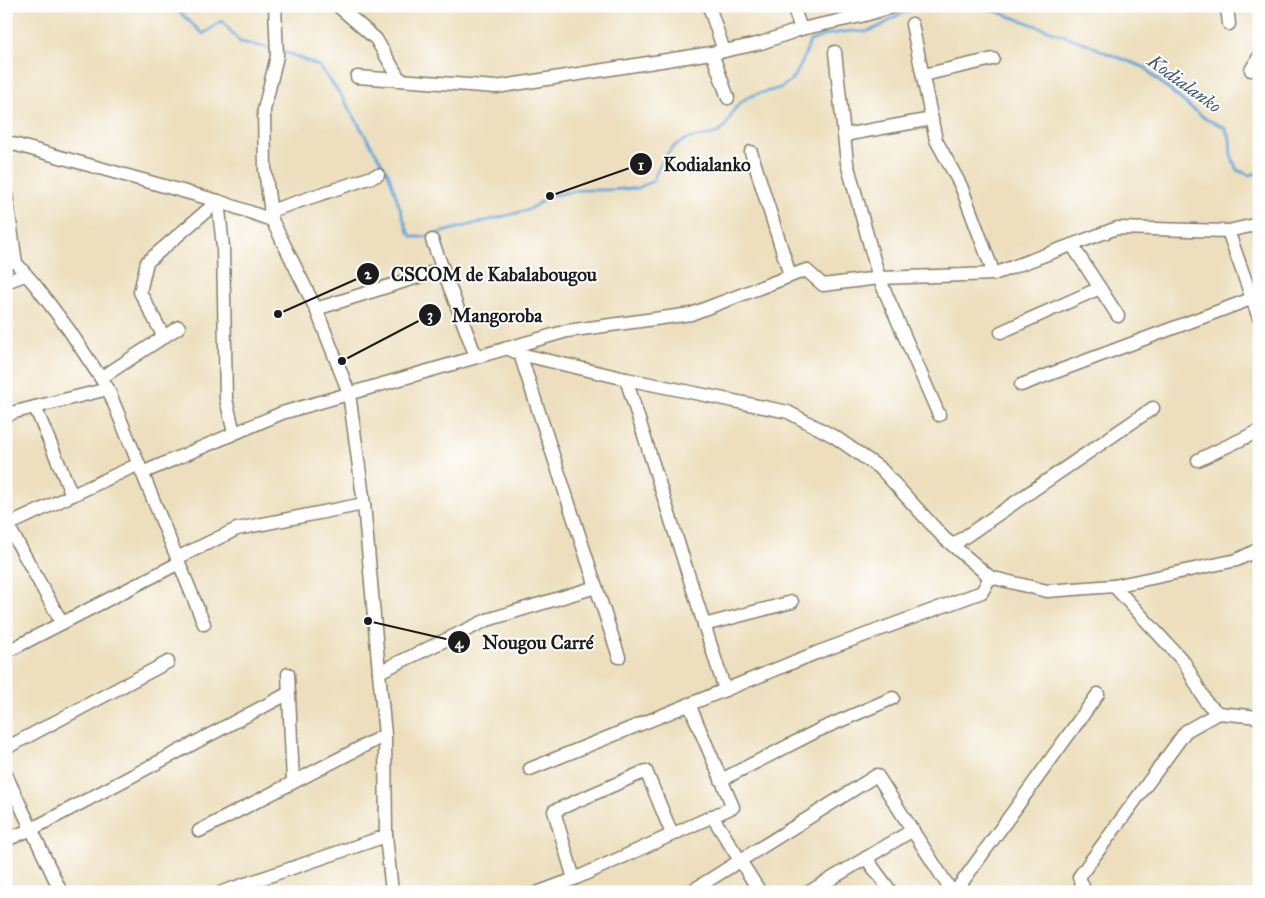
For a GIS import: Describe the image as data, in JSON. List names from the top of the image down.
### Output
{
  "water": ["Kodialanko"],
  "places": [
    "Kodialanko",
    "CSCOM de Kabalabougou",
    "Mangoroba",
    "Nougou Carré"
  ]
}
